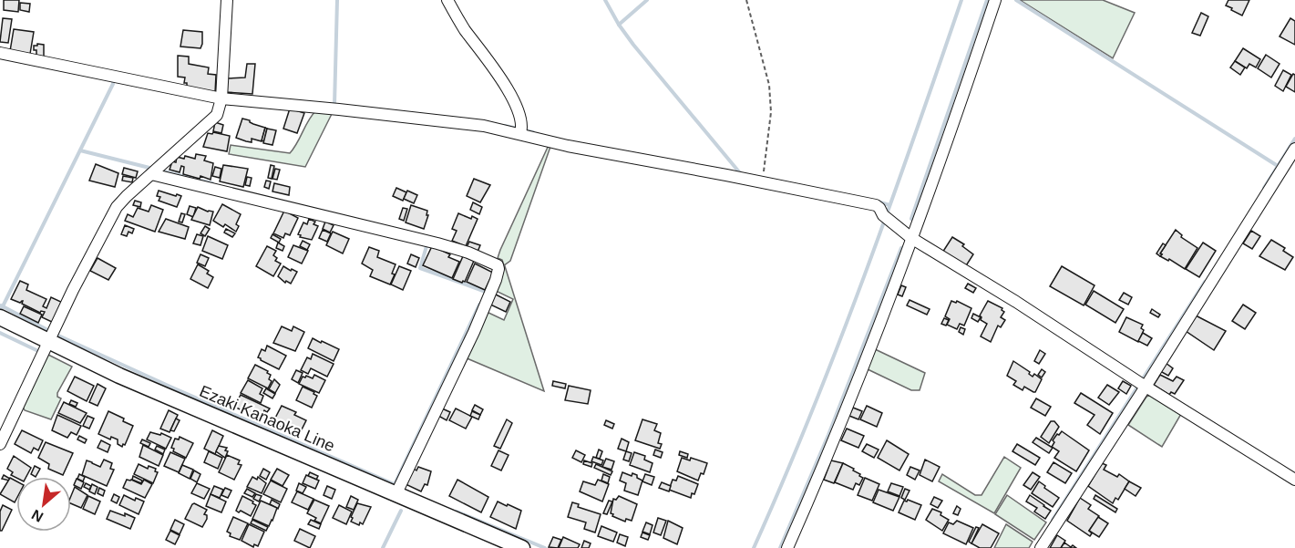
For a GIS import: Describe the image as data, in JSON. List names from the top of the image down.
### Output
{
  "streets": {
    "main road": ["Ezaki Kanaoka Line"]
  },
  "north": "bottom left"
}
